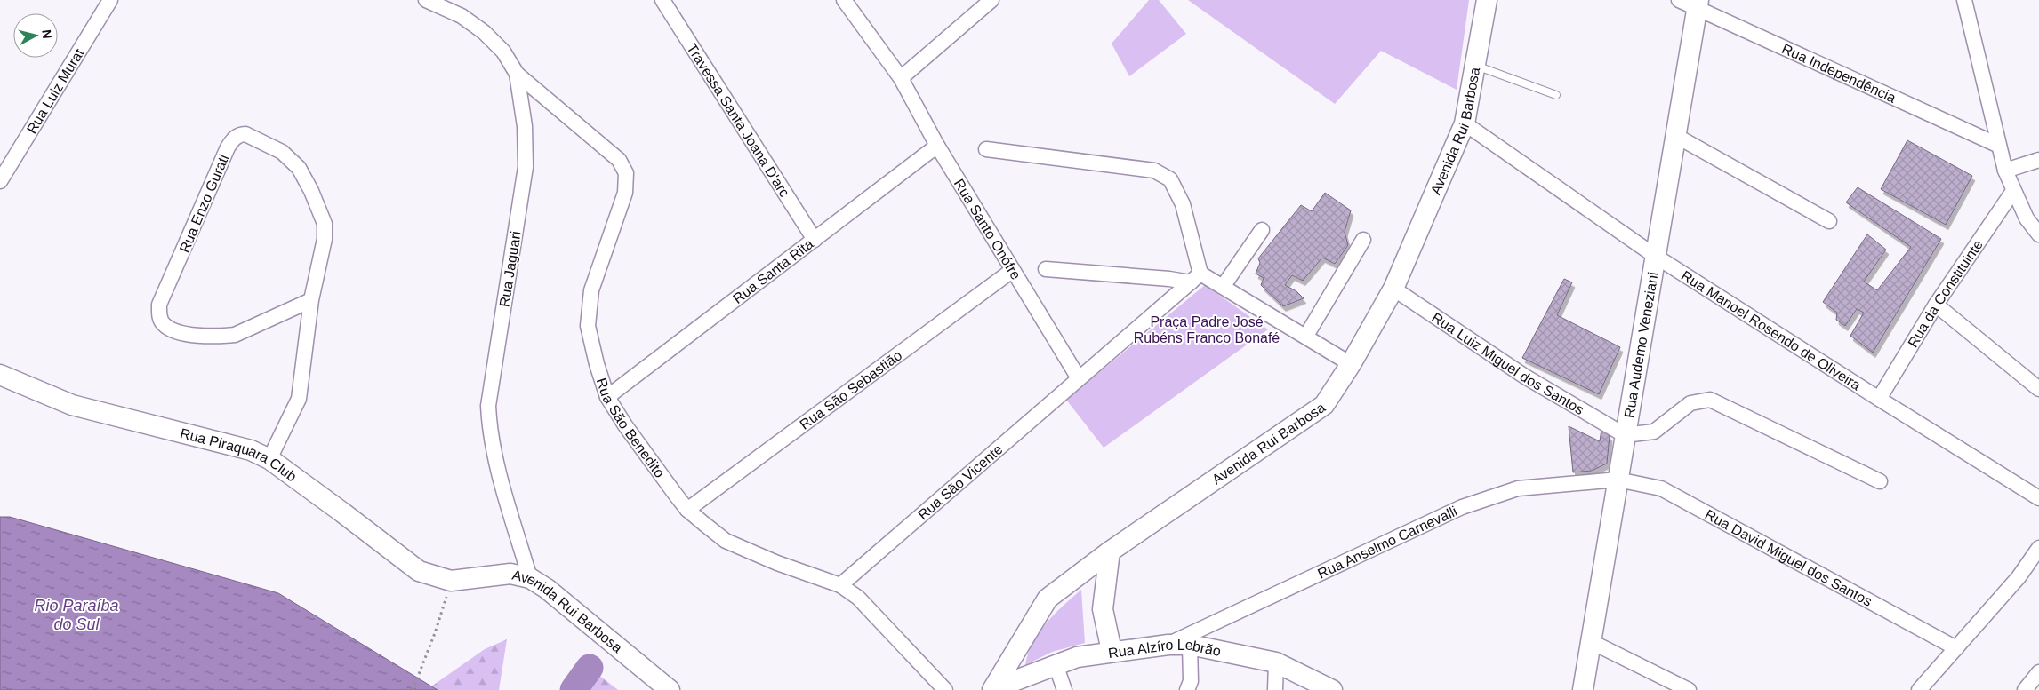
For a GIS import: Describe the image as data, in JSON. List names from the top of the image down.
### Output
{
  "streets": {
    "main road": [
      "Avenida Rui Barbosa",
      "Rua Audemo Veneziani",
      "Rua Piraquara Club",
      "Rua Alzíro Lebrão"
    ],
    "street": [
      "Rua Independência",
      "Rua Luiz Murat",
      "Travessa Santa Joana D'arc",
      "Rua Enzo Gurati",
      "Rua Santo Onófre",
      "Rua Jaguari",
      "Rua Santa Rita",
      "Rua da Constituinte",
      "Rua Manoel Rosendo de Oliveira",
      "Rua Luiz Miguel dos Santos",
      "Rua São Sebastião",
      "Rua São Benedito",
      "Rua São Vicente",
      "Rua Anselmo Carnevalli",
      "Rua David Miguel dos Santos"
    ]
  },
  "crossings": [
    ["Rua Independência", "Rua Audemo Veneziani"],
    ["Travessa Santa Joana D'arc", "Rua Santa Rita"],
    ["Avenida Rui Barbosa", "Rua Jaguari"],
    ["Avenida Rui Barbosa", "Rua Manoel Rosendo de Oliveira"],
    ["Avenida Rui Barbosa", "Rua Luiz Miguel dos Santos"],
    ["Avenida Rui Barbosa", "Rua Piraquara Club"],
    ["Avenida Rui Barbosa", "Rua Alzíro Lebrão"],
    ["Rua Enzo Gurati", "Rua Piraquara Club"],
    ["Rua Santo Onófre", "Rua Santa Rita"],
    ["Rua Santo Onófre", "Rua São Sebastião"],
    ["Rua Santo Onófre", "Rua São Vicente"],
    ["Rua Jaguari", "Rua São Benedito"],
    ["Rua Santa Rita", "Rua São Benedito"],
    ["Rua da Constituinte", "Rua Manoel Rosendo de Oliveira"],
    ["Rua Manoel Rosendo de Oliveira", "Rua Audemo Veneziani"],
    ["Rua Audemo Veneziani", "Rua Luiz Miguel dos Santos"],
    ["Rua Audemo Veneziani", "Rua Anselmo Carnevalli"],
    ["Rua Audemo Veneziani", "Rua David Miguel dos Santos"],
    ["Rua São Sebastião", "Rua São Benedito"],
    ["Rua São Benedito", "Rua São Vicente"],
    ["Rua Anselmo Carnevalli", "Rua David Miguel dos Santos"],
    ["Rua Anselmo Carnevalli", "Rua Alzíro Lebrão"]
  ],
  "water": ["Rio Paraíba do Sul"],
  "parks": ["Praça Padre José Rubéns Franco Bonafé"],
  "north": "right"
}
